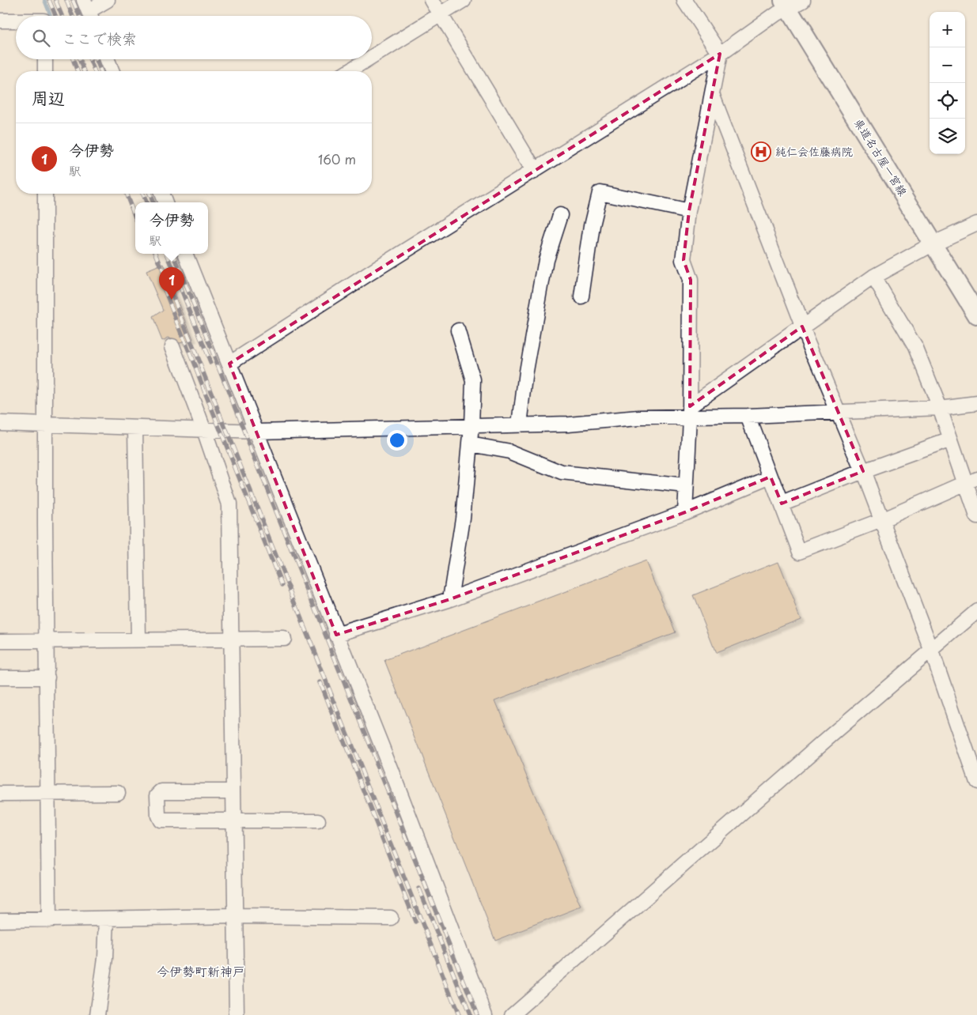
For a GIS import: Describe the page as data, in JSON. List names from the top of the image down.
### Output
{
  "streets": {
    "main road": ["県道名古屋一宮線"]
  },
  "districts": ["今伊勢町新神戸"],
  "places": {
    "hospital": ["純仁会佐藤病院"]
  },
  "page": {
    "map_buttons": ["+", "−"],
    "search": "ここで検索",
    "heading": "周辺",
    "list": [
      {
        "mark": "1",
        "name": "今伊勢",
        "note": "駅",
        "value": "160 m"
      }
    ],
    "popup": ["今伊勢", "駅"],
    "pins": "1"
  }
}
